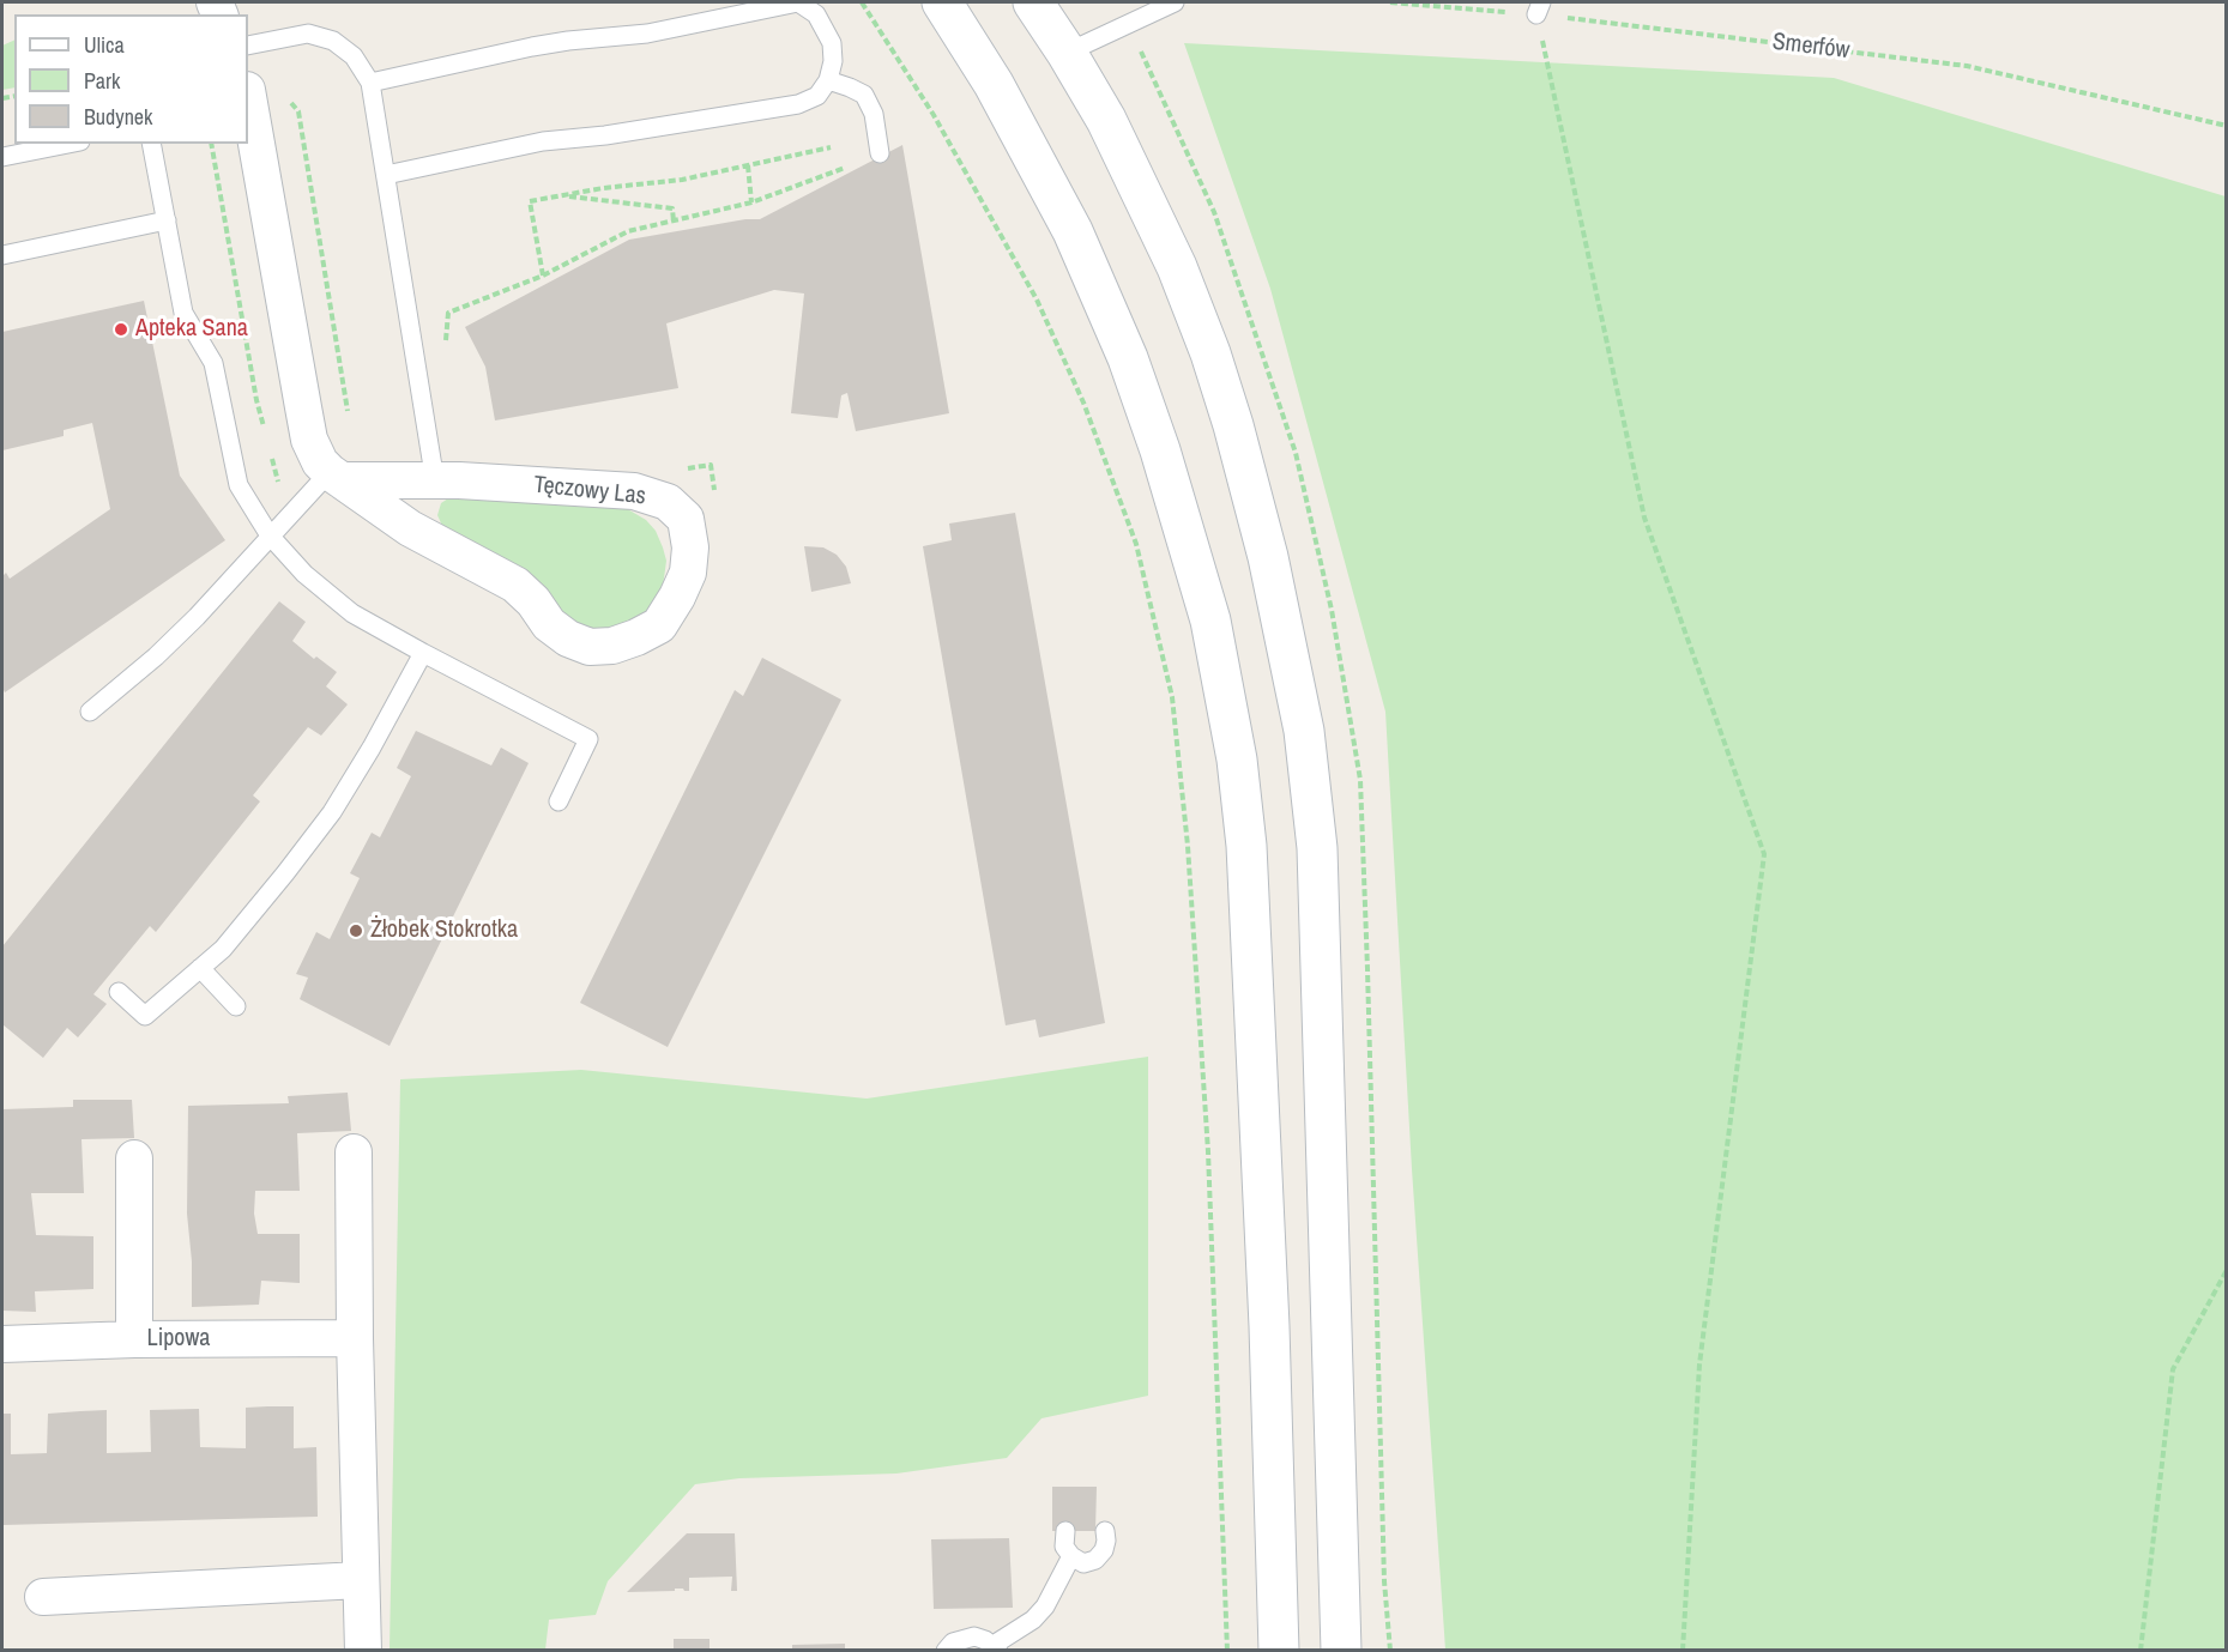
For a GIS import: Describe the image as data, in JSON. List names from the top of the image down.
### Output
{
  "streets": {
    "street": ["Tęczowy Las", "Lipowa"],
    "path": ["Smerfów"]
  },
  "places": ["Apteka Sana", "Żłobek Stokrotka"],
  "legend": ["Ulica", "Park", "Budynek"]
}
